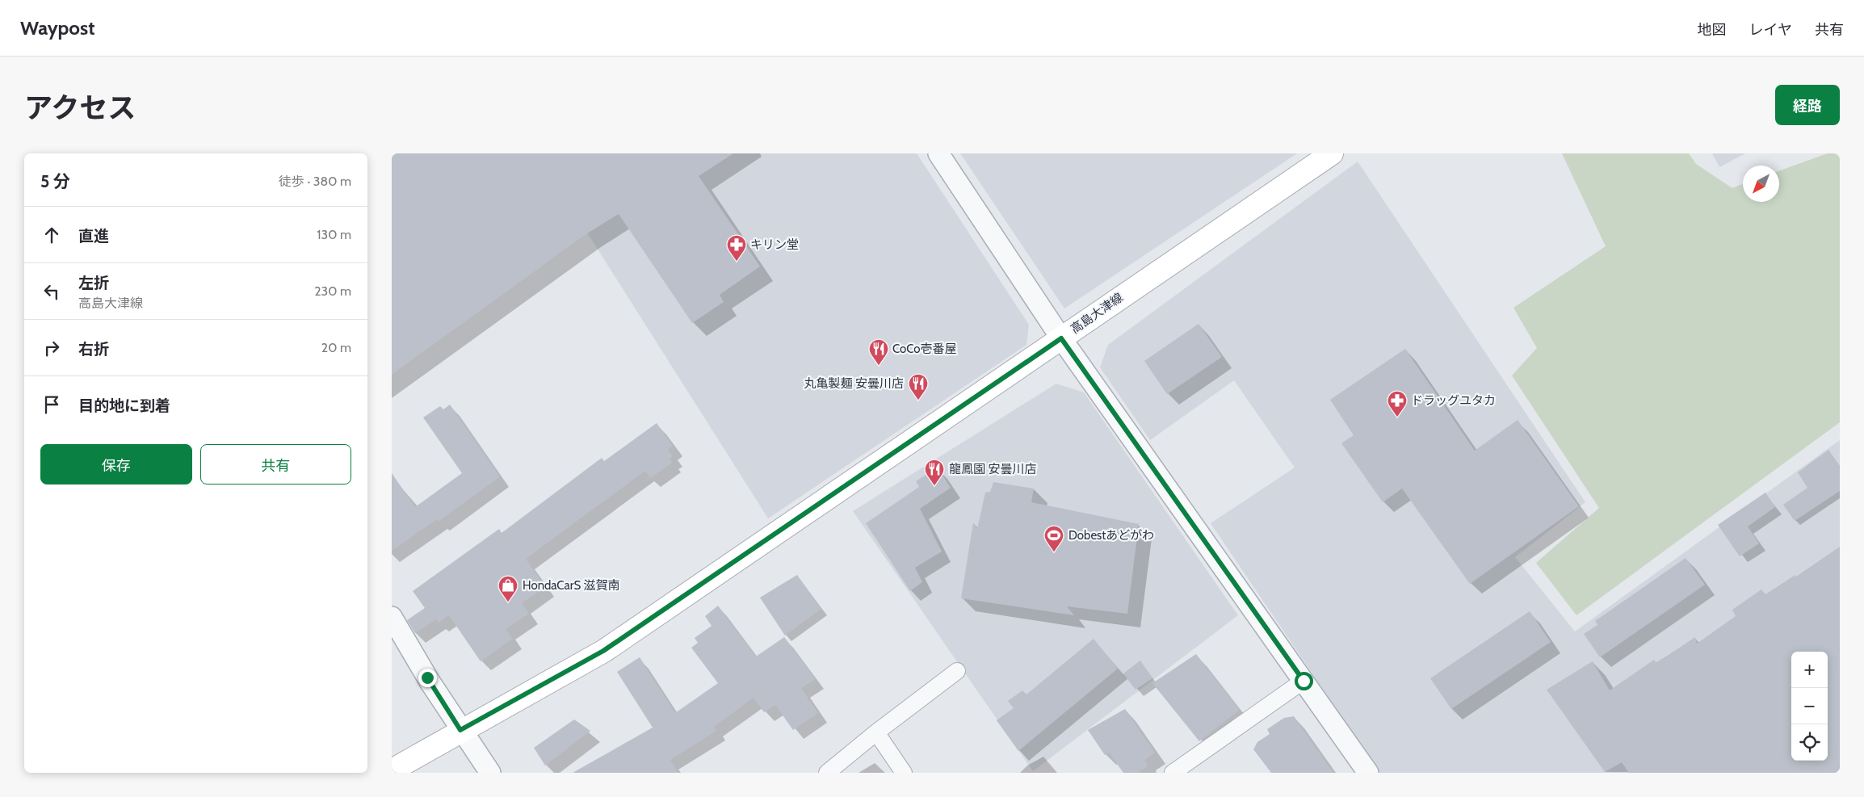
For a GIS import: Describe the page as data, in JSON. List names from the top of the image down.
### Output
{
  "streets": {
    "main road": ["高島大津線"]
  },
  "places": {
    "pharmacy": ["キリン堂", "ドラッグユタカ"],
    "restaurant": ["CoCo壱番屋", "丸亀製麺 安曇川店", "龍鳳園 安曇川店"],
    "sports": ["Dobestあどがわ"],
    "shop": ["HondaCarS 滋賀南"]
  },
  "north": "bottom left",
  "page": {
    "header": "Waypost",
    "nav": ["地図", "レイヤ", "共有"],
    "title": "アクセス",
    "buttons": [
      "経路",
      ["保存", "共有"]
    ],
    "heading": ["5 分", "徒歩 · 380 m"],
    "list": [
      ["直進", "130 m"],
      ["左折", "高島大津線", "230 m"],
      ["右折", "20 m"],
      "目的地に到着"
    ],
    "map_buttons": ["+", "−"]
  }
}
